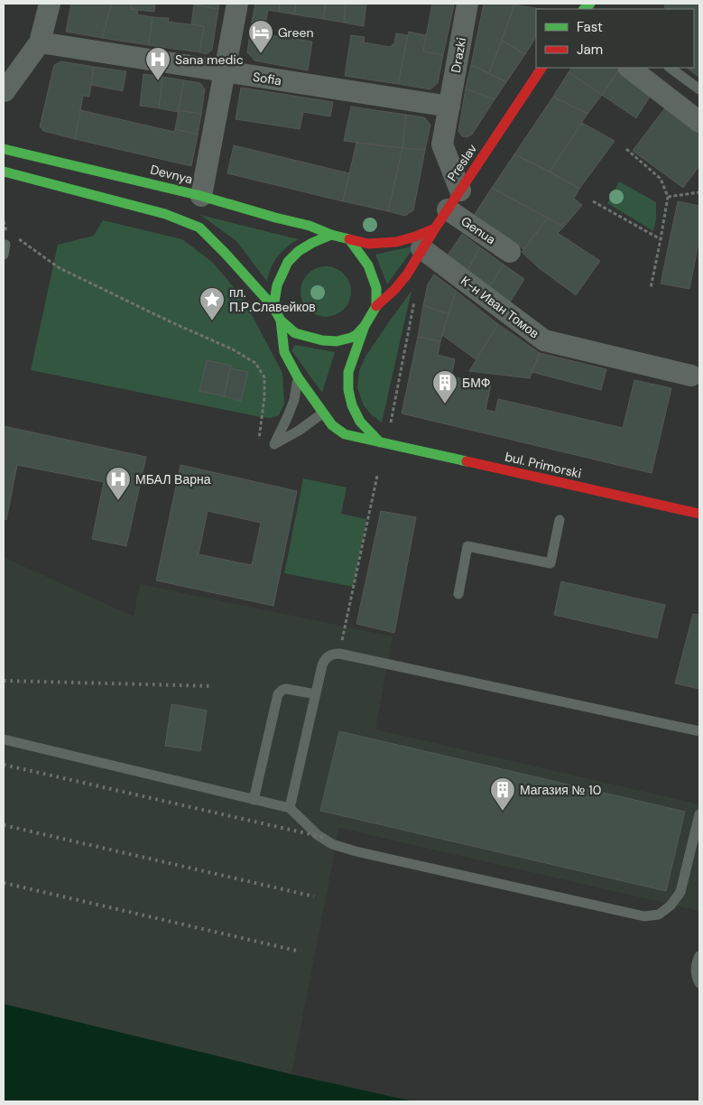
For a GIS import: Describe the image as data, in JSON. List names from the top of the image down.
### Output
{
  "streets": {
    "main road": ["Preslav", "Devnya", "bul. Primorski"],
    "street": [
      "Drazki",
      "Sofia",
      "Genua",
      "К-н Иван Томов"
    ]
  },
  "crossings": [
    ["Drazki", "Sofia"],
    ["Drazki", "Preslav"],
    ["Preslav", "Devnya"],
    ["Preslav", "Genua"],
    ["Preslav", "К-н Иван Томов"]
  ],
  "places": {
    "hotel": ["Green"],
    "hospital": ["Sana medic", "МБАЛ Варна"],
    "place": ["пл. П.Р.Славeйков"],
    "building": ["БМФ", "Магазия № 10"]
  },
  "legend": ["Fast", "Jam"]
}
